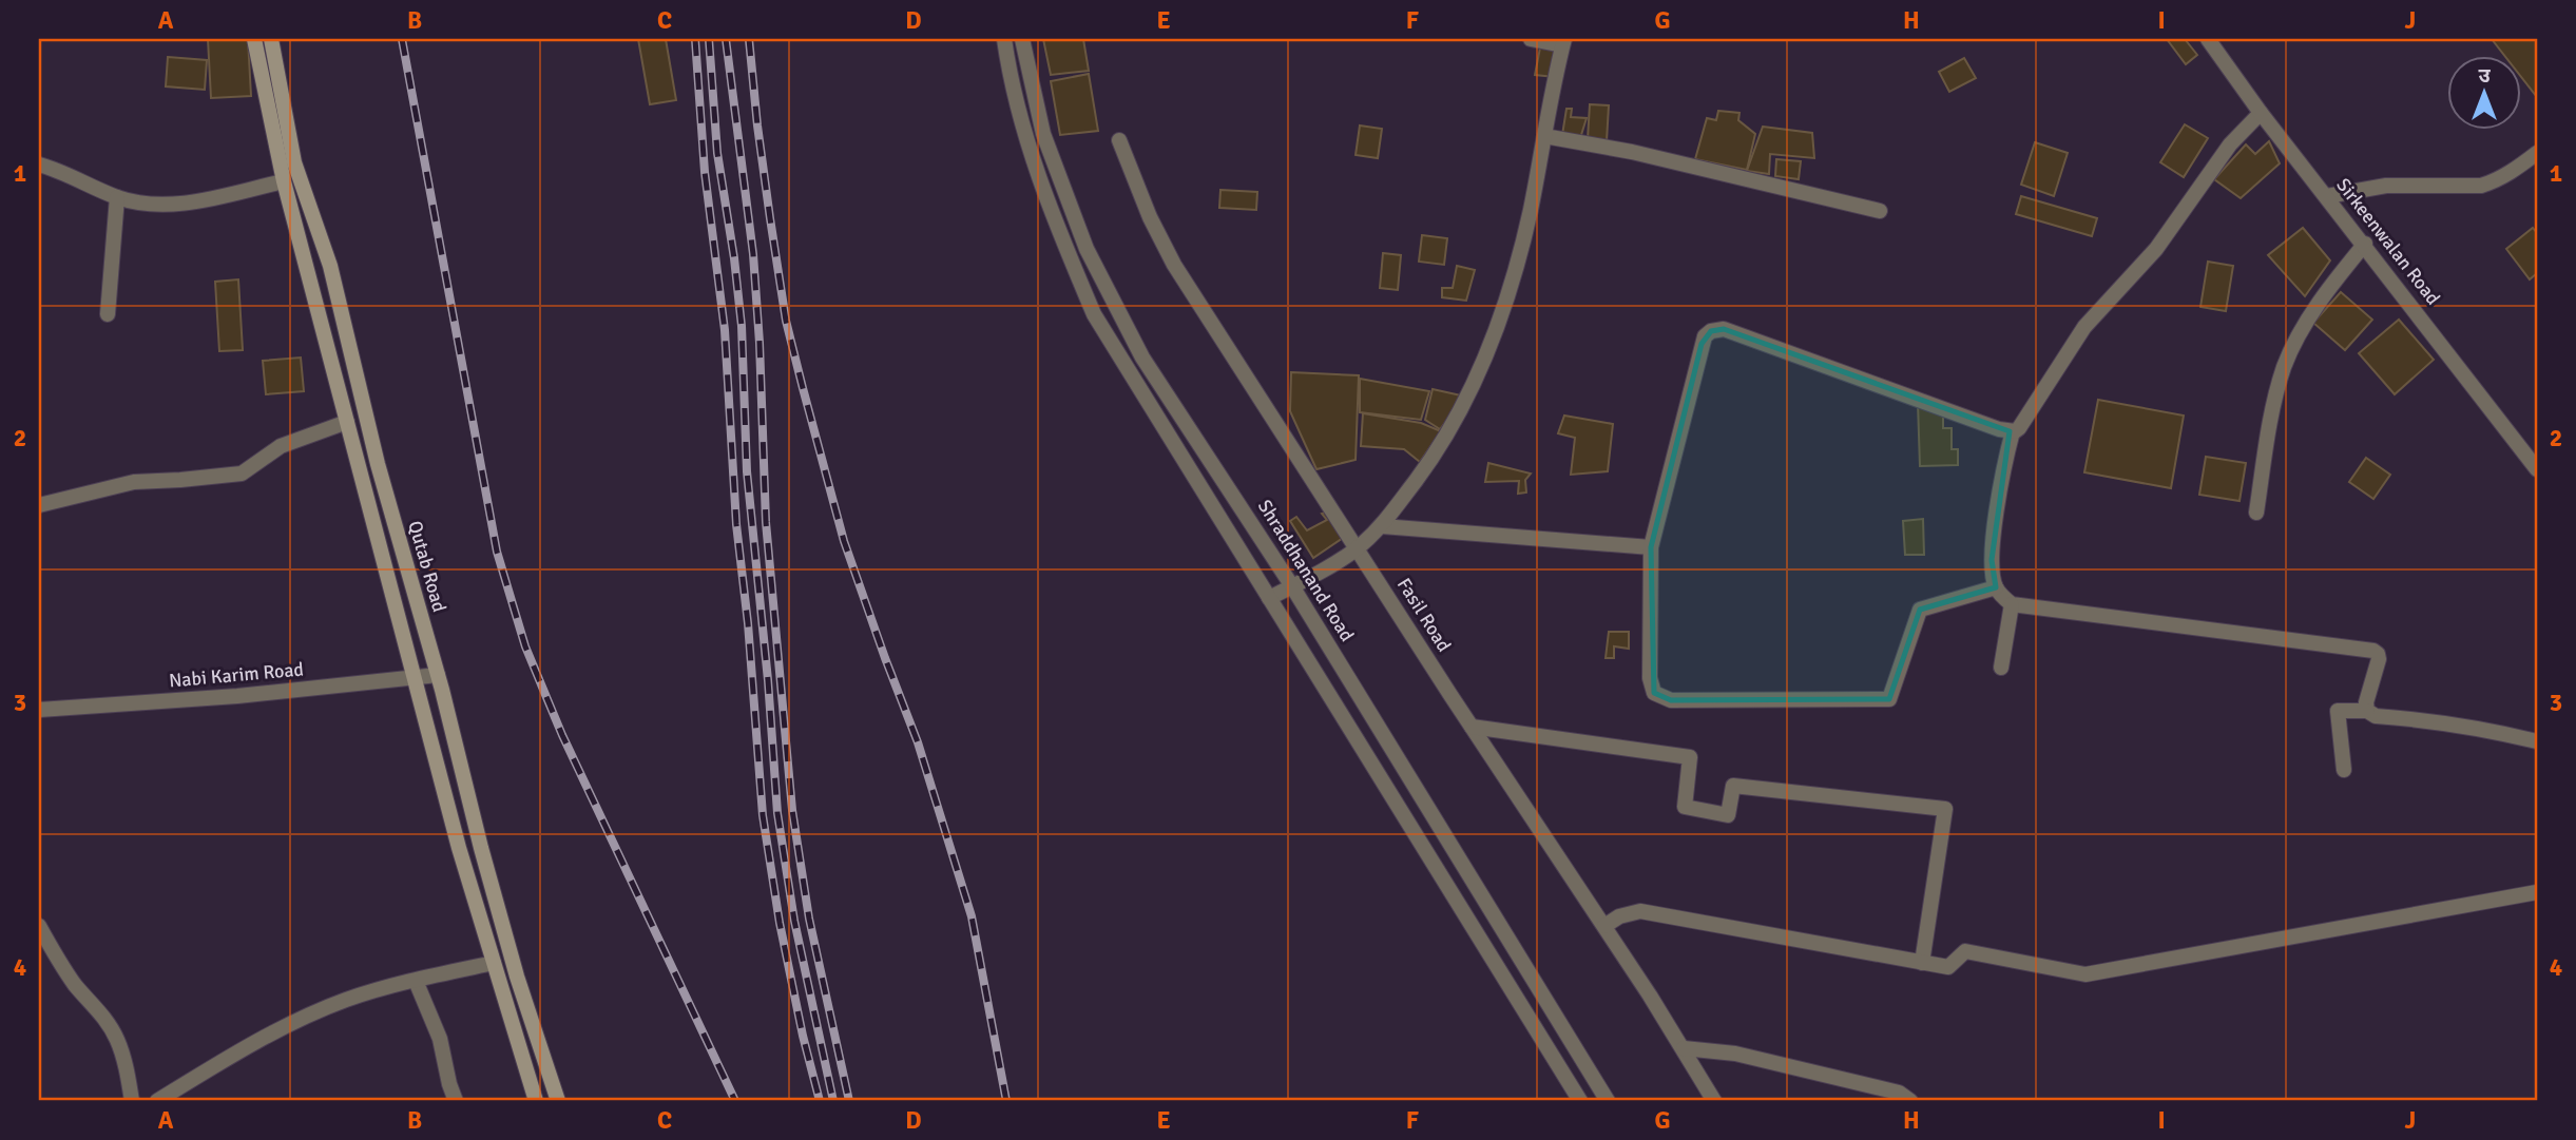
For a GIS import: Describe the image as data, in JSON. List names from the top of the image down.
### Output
{
  "streets": {
    "main road": ["Qutab Road"],
    "street": [
      "Sirkeenwalan Road",
      "Shraddhanand Road",
      "Fasil Road",
      "Nabi Karim Road"
    ]
  },
  "crossings": [
    ["Qutab Road", "Nabi Karim Road"]
  ],
  "north": "top",
  "grid": {
    "columns": [
      "A",
      "B",
      "C",
      "D",
      "E",
      "F",
      "G",
      "H",
      "I",
      "J"
    ],
    "rows": [
      "1",
      "2",
      "3",
      "4"
    ]
  }
}
